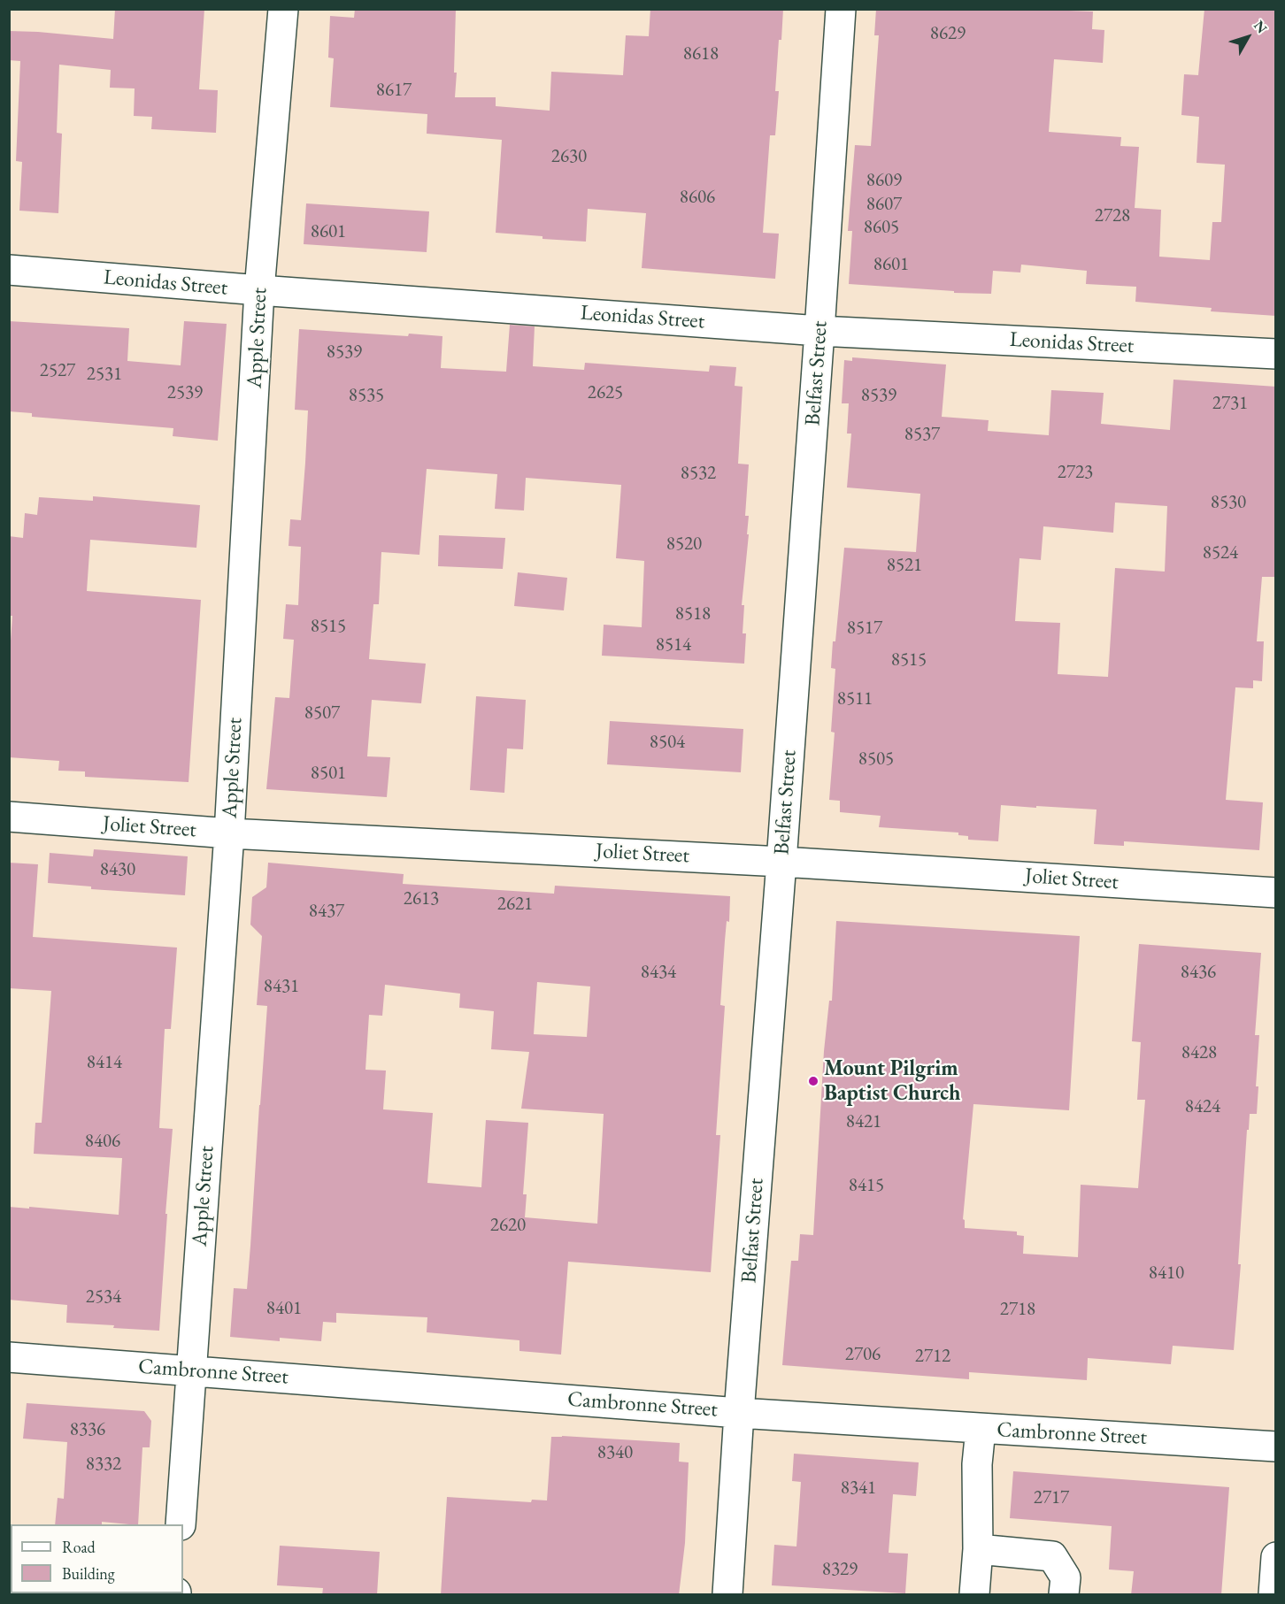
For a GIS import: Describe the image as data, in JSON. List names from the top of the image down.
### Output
{
  "streets": {
    "street": [
      "Leonidas Street",
      "Apple Street",
      "Belfast Street",
      "Joliet Street",
      "Cambronne Street"
    ]
  },
  "crossings": [
    ["Leonidas Street", "Apple Street"],
    ["Leonidas Street", "Belfast Street"],
    ["Apple Street", "Joliet Street"],
    ["Apple Street", "Cambronne Street"],
    ["Belfast Street", "Joliet Street"],
    ["Belfast Street", "Cambronne Street"]
  ],
  "places": ["Mount Pilgrim Baptist Church"],
  "house_numbers": [
    "8629",
    "8618",
    "8617",
    "2630",
    "8609",
    "8606",
    "8607",
    "2728",
    "8605",
    "8601",
    "8601",
    "8539",
    "2527",
    "2531",
    "2539",
    "2625",
    "8535",
    "8539",
    "2731",
    "8537",
    "2723",
    "8532",
    "8530",
    "8520",
    "8524",
    "8521",
    "8518",
    "8515",
    "8517",
    "8514",
    "8515",
    "8511",
    "8507",
    "8504",
    "8505",
    "8501",
    "8430",
    "2613",
    "2621",
    "8437",
    "8434",
    "8436",
    "8431",
    "8428",
    "8414",
    "8424",
    "8421",
    "8406",
    "8415",
    "2620",
    "8410",
    "2534",
    "8401",
    "2718",
    "2706",
    "2712",
    "8336",
    "8340",
    "8332",
    "8341",
    "2717",
    "8329"
  ],
  "legend": ["Road", "Building"],
  "north": "top right"
}
